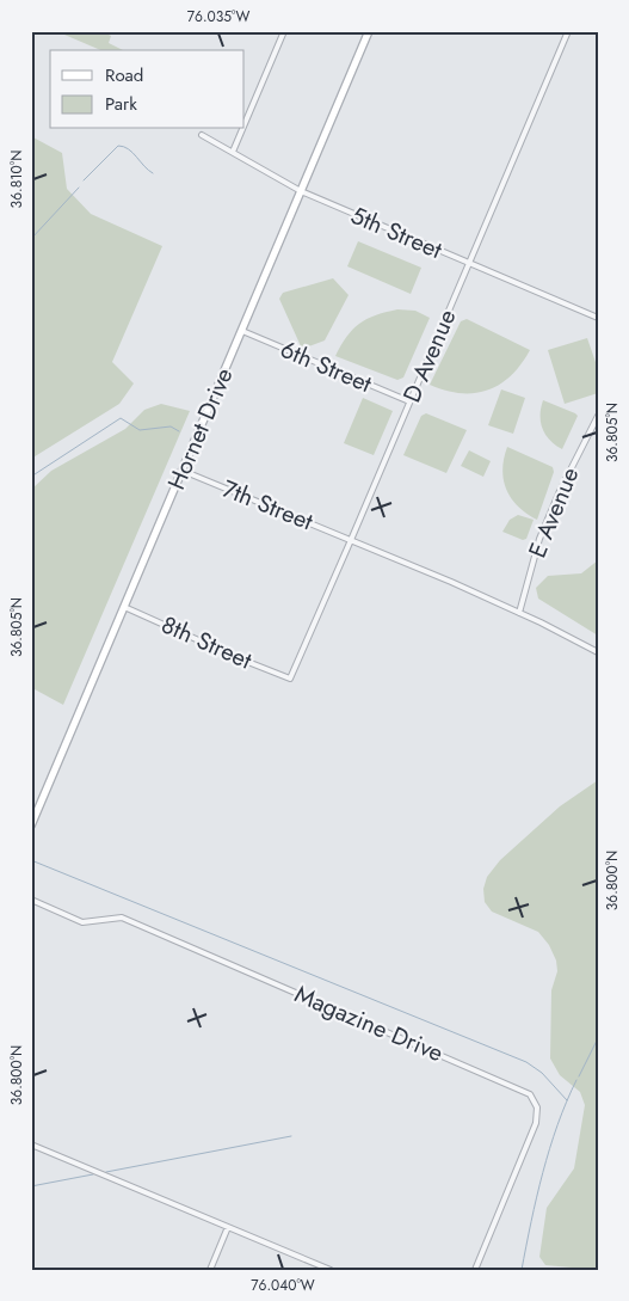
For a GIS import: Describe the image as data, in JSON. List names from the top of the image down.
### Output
{
  "streets": {
    "main road": ["Hornet Drive"],
    "street": [
      "5th Street",
      "D Avenue",
      "6th Street",
      "7th Street",
      "E Avenue",
      "8th Street",
      "Magazine Drive"
    ]
  },
  "crossings": [
    ["5th Street", "D Avenue"],
    ["5th Street", "Hornet Drive"],
    ["D Avenue", "6th Street"],
    ["D Avenue", "7th Street"],
    ["D Avenue", "8th Street"],
    ["6th Street", "Hornet Drive"],
    ["Hornet Drive", "7th Street"],
    ["Hornet Drive", "8th Street"],
    ["7th Street", "E Avenue"]
  ],
  "legend": ["Road", "Park"],
  "coordinates": [
    "76.035°W",
    "36.810°N",
    "36.805°N",
    "36.800°N",
    "76.040°W"
  ]
}
